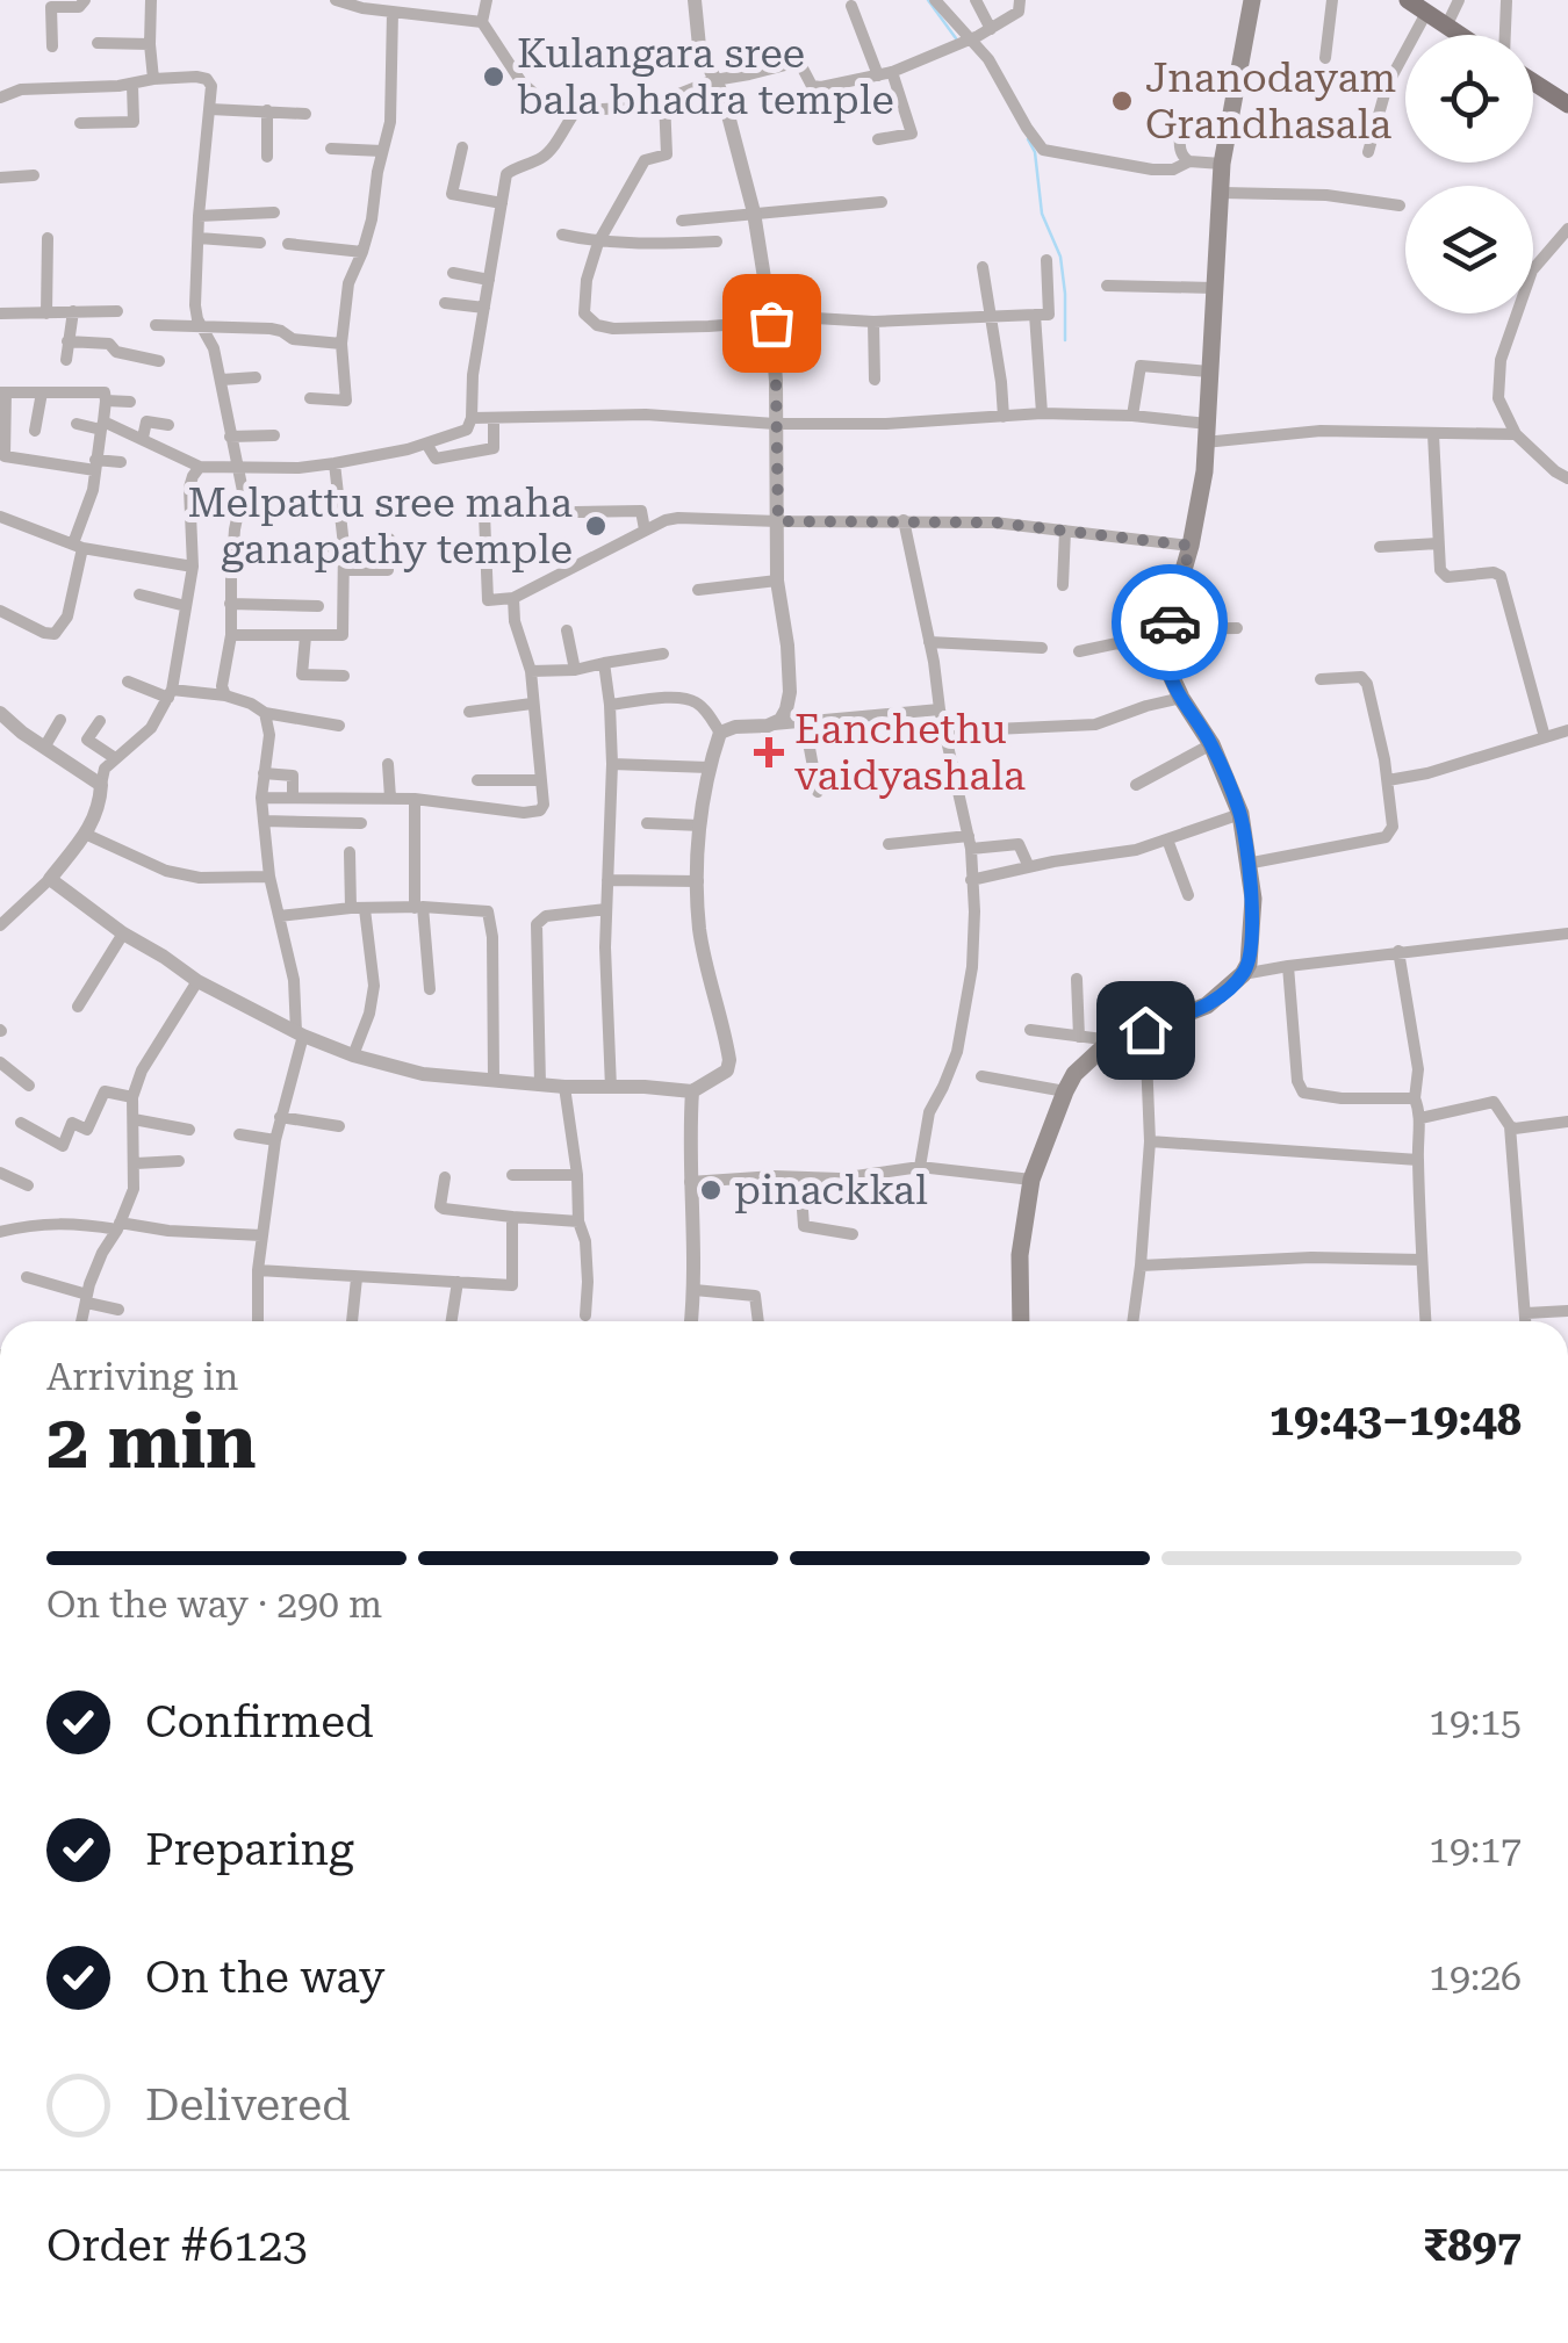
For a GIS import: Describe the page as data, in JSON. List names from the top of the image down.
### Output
{
  "places": {
    "other": [
      "Kulangara sree bala bhadra temple",
      "Jnanodayam Grandhasala",
      "Melpattu sree maha ganapathy temple",
      "pinackkal"
    ],
    "health": ["Eanchethu vaidyashala"]
  },
  "page": {
    "heading": ["2 min", "Arriving in", "19:43–19:48"],
    "panel": ["Order #6123", "₹897"],
    "bar": "On the way · 290 m",
    "list": [
      ["Confirmed", "19:15"],
      ["Preparing", "19:17"],
      ["On the way", "19:26"],
      "Delivered"
    ]
  }
}
